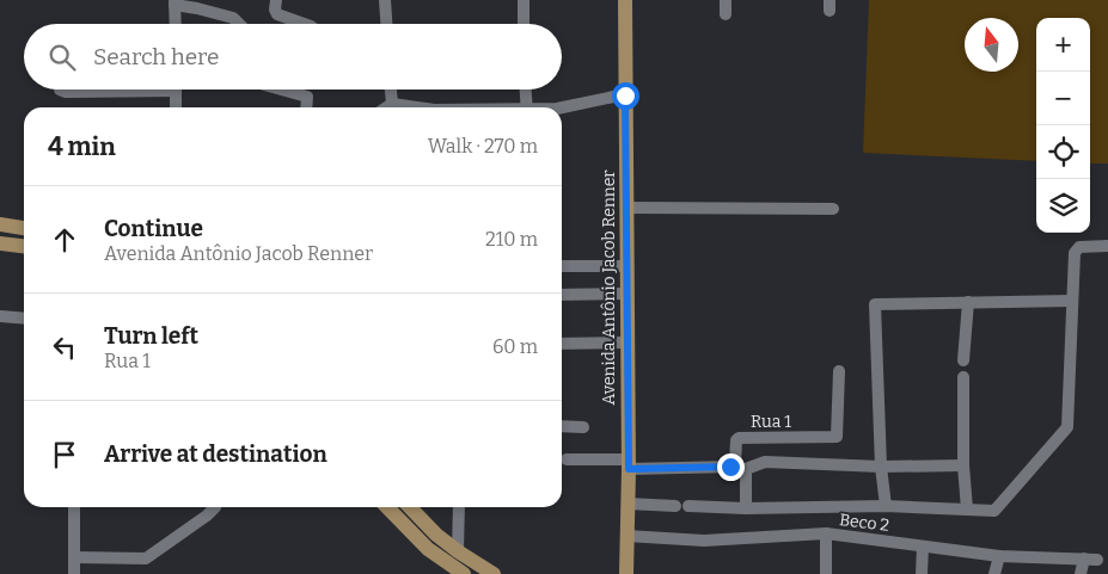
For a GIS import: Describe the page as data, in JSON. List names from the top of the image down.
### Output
{
  "streets": {
    "main road": ["Avenida Antônio Jacob Renner"],
    "street": ["Rua 1", "Beco 2"]
  },
  "crossings": [
    ["Avenida Antônio Jacob Renner", "Rua 1"],
    ["Avenida Antônio Jacob Renner", "Beco 2"]
  ],
  "north": "top",
  "page": {
    "map_buttons": ["+", "−"],
    "search": "Search here",
    "heading": ["4 min", "Walk · 270 m"],
    "list": [
      ["Continue", "Avenida Antônio Jacob Renner", "210 m"],
      ["Turn left", "Rua 1", "60 m"],
      "Arrive at destination"
    ]
  }
}
